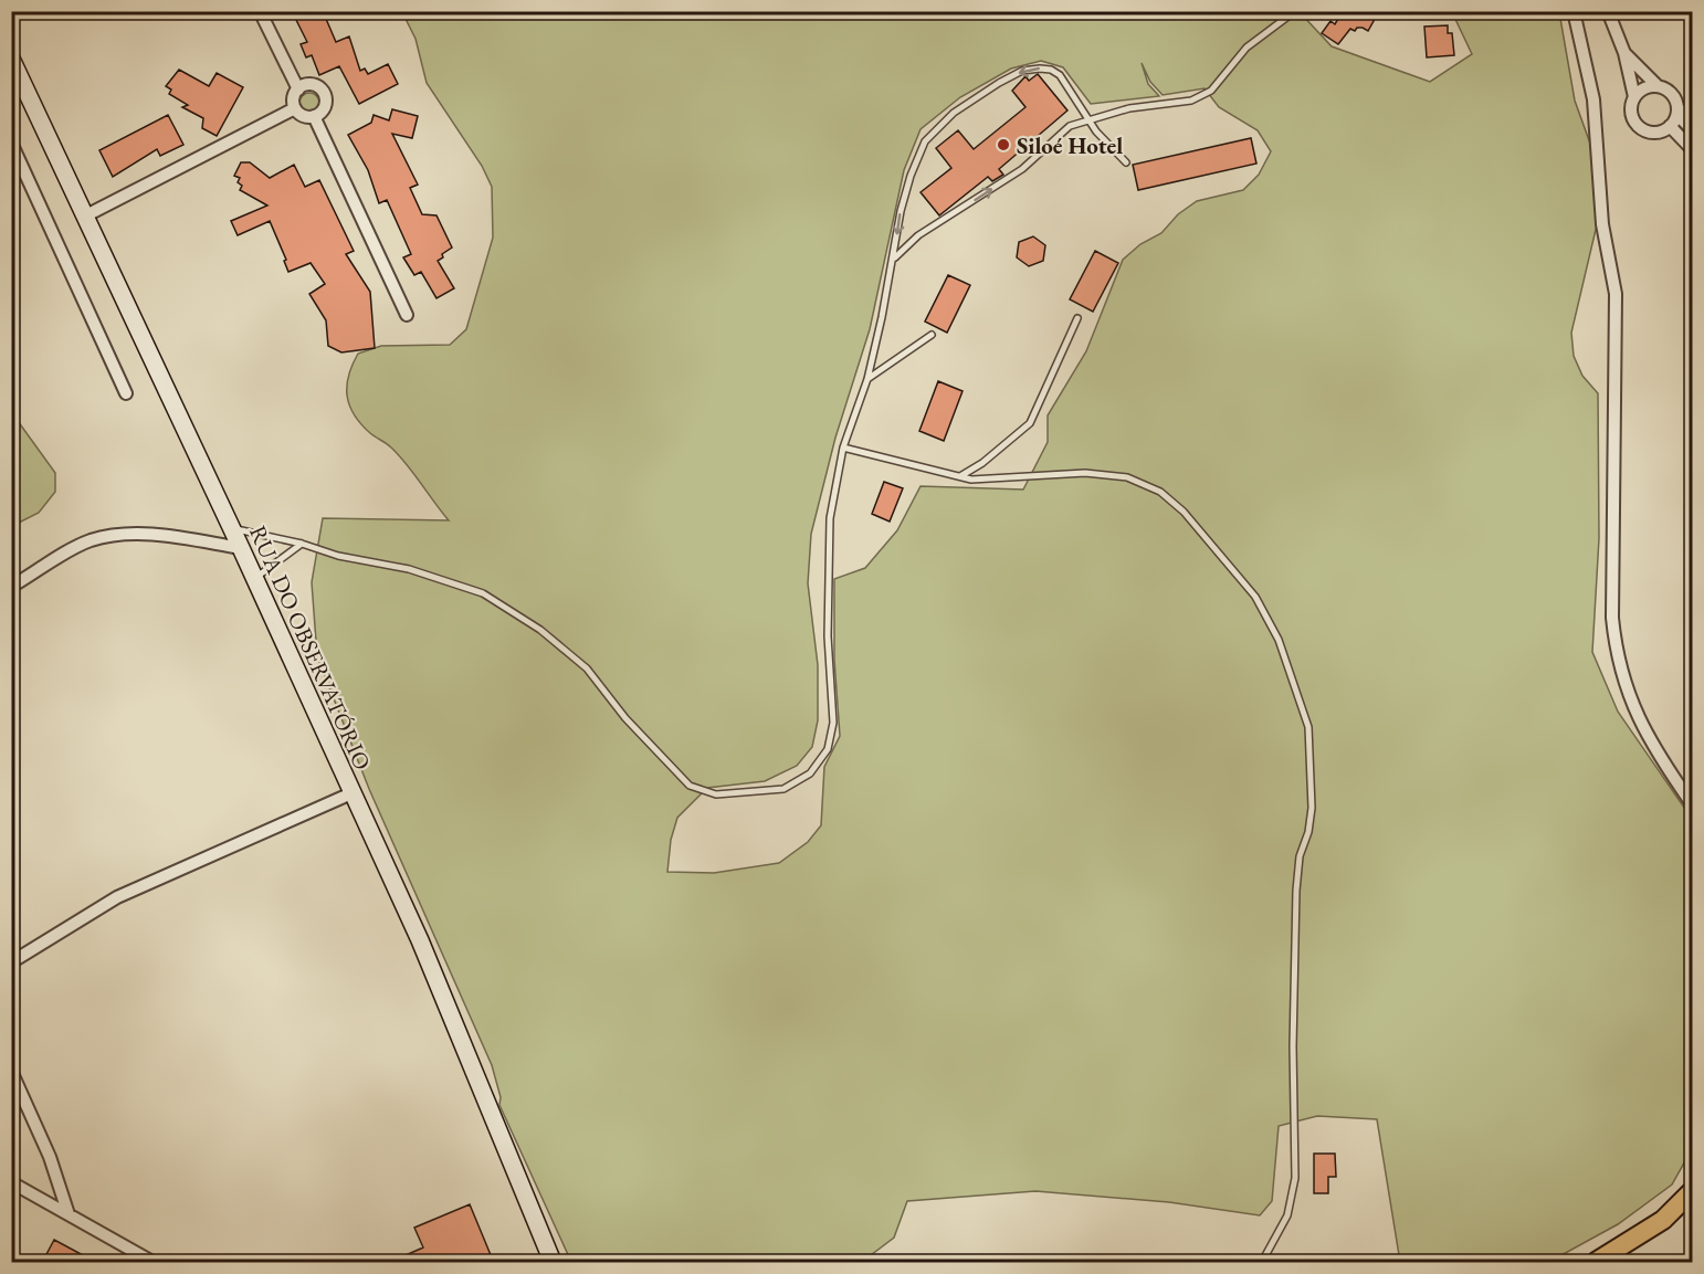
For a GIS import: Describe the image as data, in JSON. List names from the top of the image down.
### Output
{
  "streets": {
    "street": ["RUA DO OBSERVATÓRIO"]
  },
  "places": ["Siloé Hotel"]
}
